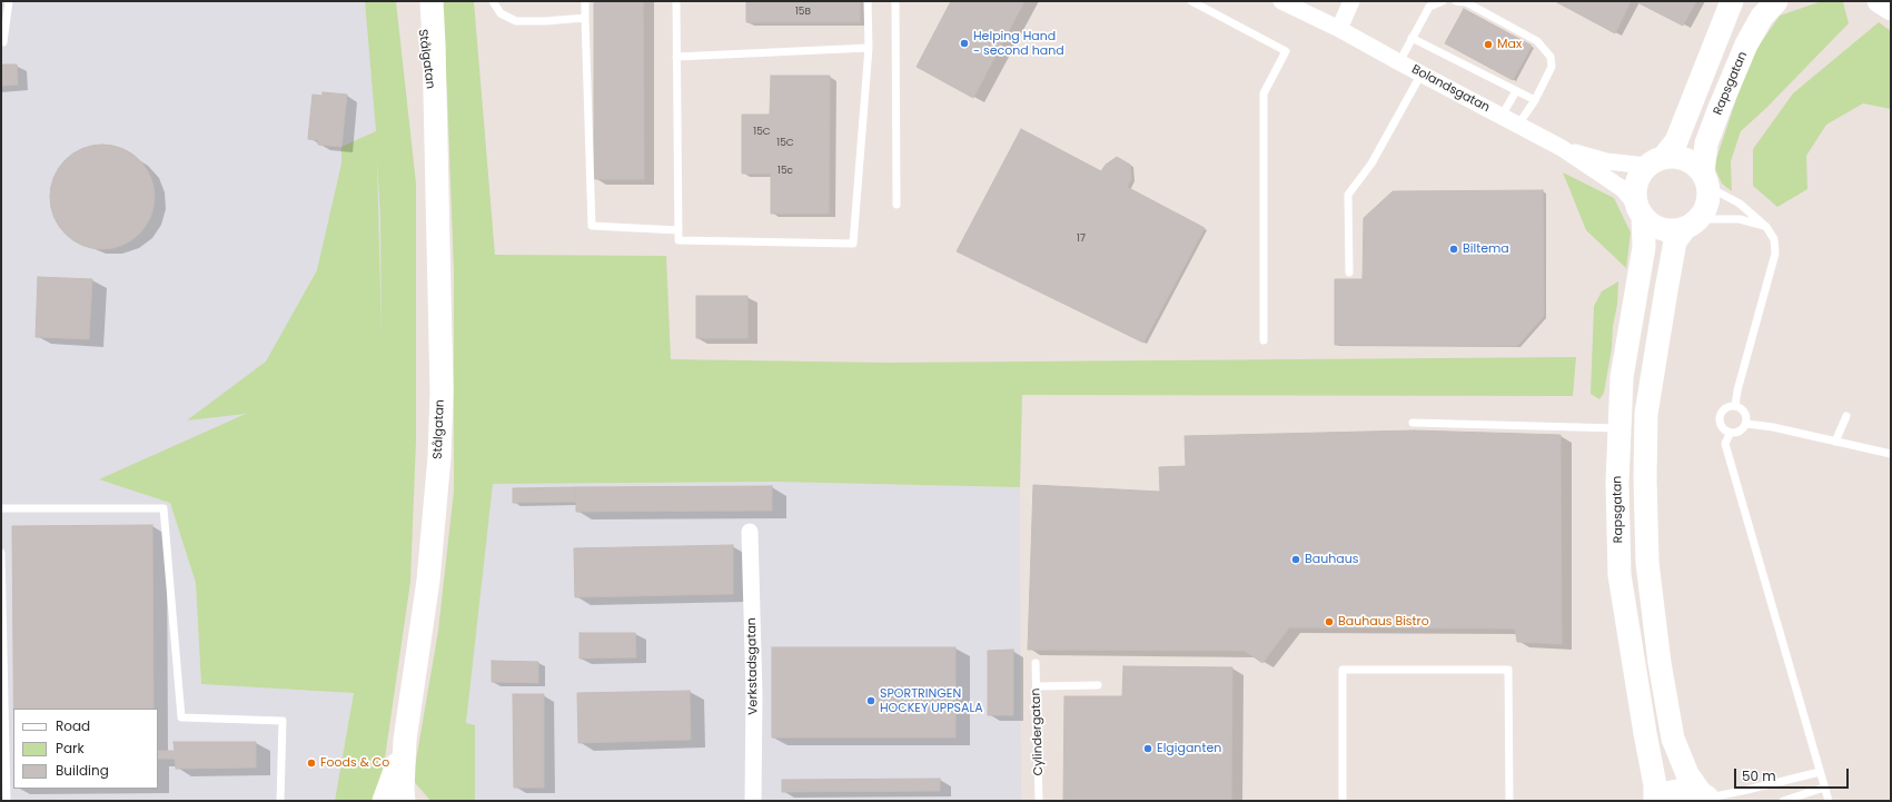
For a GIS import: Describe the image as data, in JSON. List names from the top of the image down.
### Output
{
  "streets": {
    "street": [
      "Stålgatan",
      "Rapsgatan",
      "Bolandsgatan",
      "Verkstadsgatan"
    ],
    "lane": ["Cylindergatan"]
  },
  "crossings": [
    ["Rapsgatan", "Bolandsgatan"]
  ],
  "places": [
    "Helping Hand - second hand",
    "Max",
    "Biltema",
    "Bauhaus",
    "Bauhaus Bistro",
    "SPORTRINGEN HOCKEY UPPSALA",
    "Elgiganten",
    "Foods & Co"
  ],
  "house_numbers": [
    "15B",
    "15C",
    "15C",
    "15c",
    "17"
  ],
  "legend": ["Road", "Park", "Building"],
  "scale_bar": "50 m"
}
